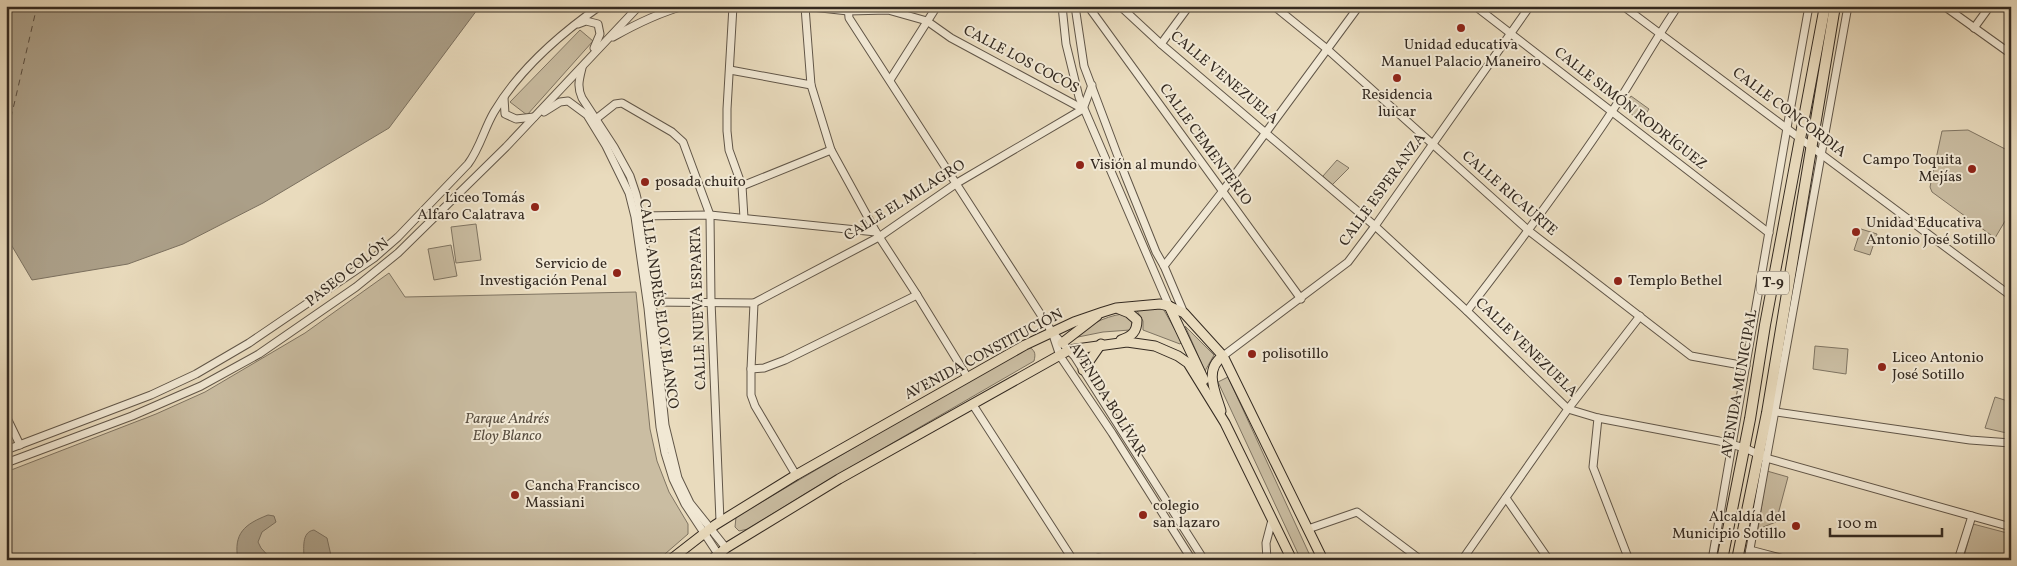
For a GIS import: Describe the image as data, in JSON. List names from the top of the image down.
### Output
{
  "streets": {
    "highway": ["T-9", "AVENIDA MUNICIPAL"],
    "main road": ["AVENIDA CONSTITUCIÓN"],
    "street": [
      "CALLE LOS COCOS",
      "CALLE VENEZUELA",
      "CALLE SIMÓN RODRÍGUEZ",
      "CALLE CONCORDIA",
      "CALLE CEMENTERIO",
      "CALLE ESPERANZA",
      "CALLE RICAURTE",
      "CALLE EL MILAGRO",
      "PASEO COLÓN",
      "CALLE ANDRÉS ELOY BLANCO",
      "CALLE NUEVA ESPARTA",
      "AVENIDA BOLÍVAR"
    ]
  },
  "crossings": [
    ["CALLE LOS COCOS", "CALLE EL MILAGRO"],
    ["CALLE VENEZUELA", "CALLE ESPERANZA"],
    ["CALLE VENEZUELA", "AVENIDA MUNICIPAL"],
    ["CALLE SIMÓN RODRÍGUEZ", "CALLE ESPERANZA"],
    ["CALLE SIMÓN RODRÍGUEZ", "AVENIDA MUNICIPAL"],
    ["CALLE CONCORDIA", "AVENIDA MUNICIPAL"],
    ["CALLE CEMENTERIO", "CALLE ESPERANZA"],
    ["CALLE ESPERANZA", "CALLE RICAURTE"],
    ["CALLE ESPERANZA", "AVENIDA CONSTITUCIÓN"],
    ["CALLE RICAURTE", "AVENIDA MUNICIPAL"],
    ["PASEO COLÓN", "CALLE ANDRÉS ELOY BLANCO"],
    ["CALLE ANDRÉS ELOY BLANCO", "CALLE NUEVA ESPARTA"],
    ["CALLE ANDRÉS ELOY BLANCO", "AVENIDA CONSTITUCIÓN"],
    ["CALLE NUEVA ESPARTA", "AVENIDA CONSTITUCIÓN"],
    ["AVENIDA CONSTITUCIÓN", "AVENIDA BOLÍVAR"]
  ],
  "parks": ["Parque Andrés Eloy Blanco"],
  "places": [
    "Unidad educativa Manuel Palacio Maneiro",
    "Residencia luicar",
    "Visión al mundo",
    "Campo Toquita Mejías",
    "posada chuito",
    "Liceo Tomás Alfaro Calatrava",
    "Unidad Educativa Antonio José Sotillo",
    "Servicio de Investigación Penal",
    "Templo Bethel",
    "polisotillo",
    "Liceo Antonio José Sotillo",
    "Cancha Francisco Massiani",
    "colegio san lazaro",
    "Alcaldía del Municipio Sotillo"
  ],
  "scale_bar": "100 m"
}
